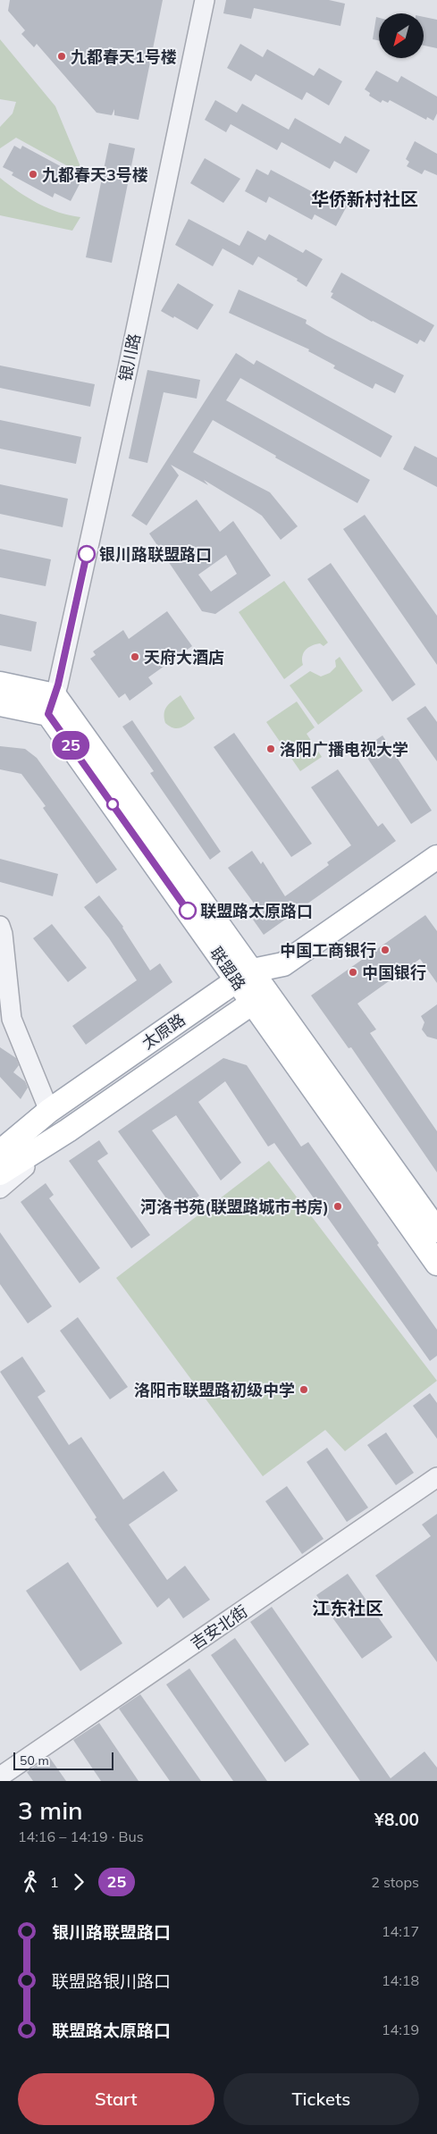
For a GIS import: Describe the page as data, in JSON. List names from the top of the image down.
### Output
{
  "streets": {
    "main road": ["联盟路", "太原路"],
    "street": ["银川路", "吉安北街"]
  },
  "crossings": [
    ["银川路", "联盟路"],
    ["联盟路", "太原路"]
  ],
  "districts": ["华侨新村社区", "江东社区"],
  "places": [
    "九都春天1号楼",
    "九都春天3号楼",
    "银川路联盟路口",
    "天府大酒店",
    "洛阳广播电视大学",
    "联盟路太原路口",
    "中国工商银行",
    "中国银行",
    "河洛书苑(联盟路城市书房)",
    "洛阳市联盟路初级中学"
  ],
  "lines": ["bus line 25"],
  "scale_bar": "50 m",
  "north": "bottom left",
  "page": {
    "on_map": "25",
    "scale": "50 m",
    "heading": ["3 min", "14:16 – 14:19 · Bus", "¥8.00"],
    "legs": ["1", "25", "2 stops"],
    "list": [
      {
        "name": "银川路联盟路口",
        "value": "14:17"
      },
      {
        "name": "联盟路银川路口",
        "value": "14:18"
      },
      {
        "name": "联盟路太原路口",
        "value": "14:19"
      }
    ],
    "buttons": ["Start", "Tickets"]
  }
}
